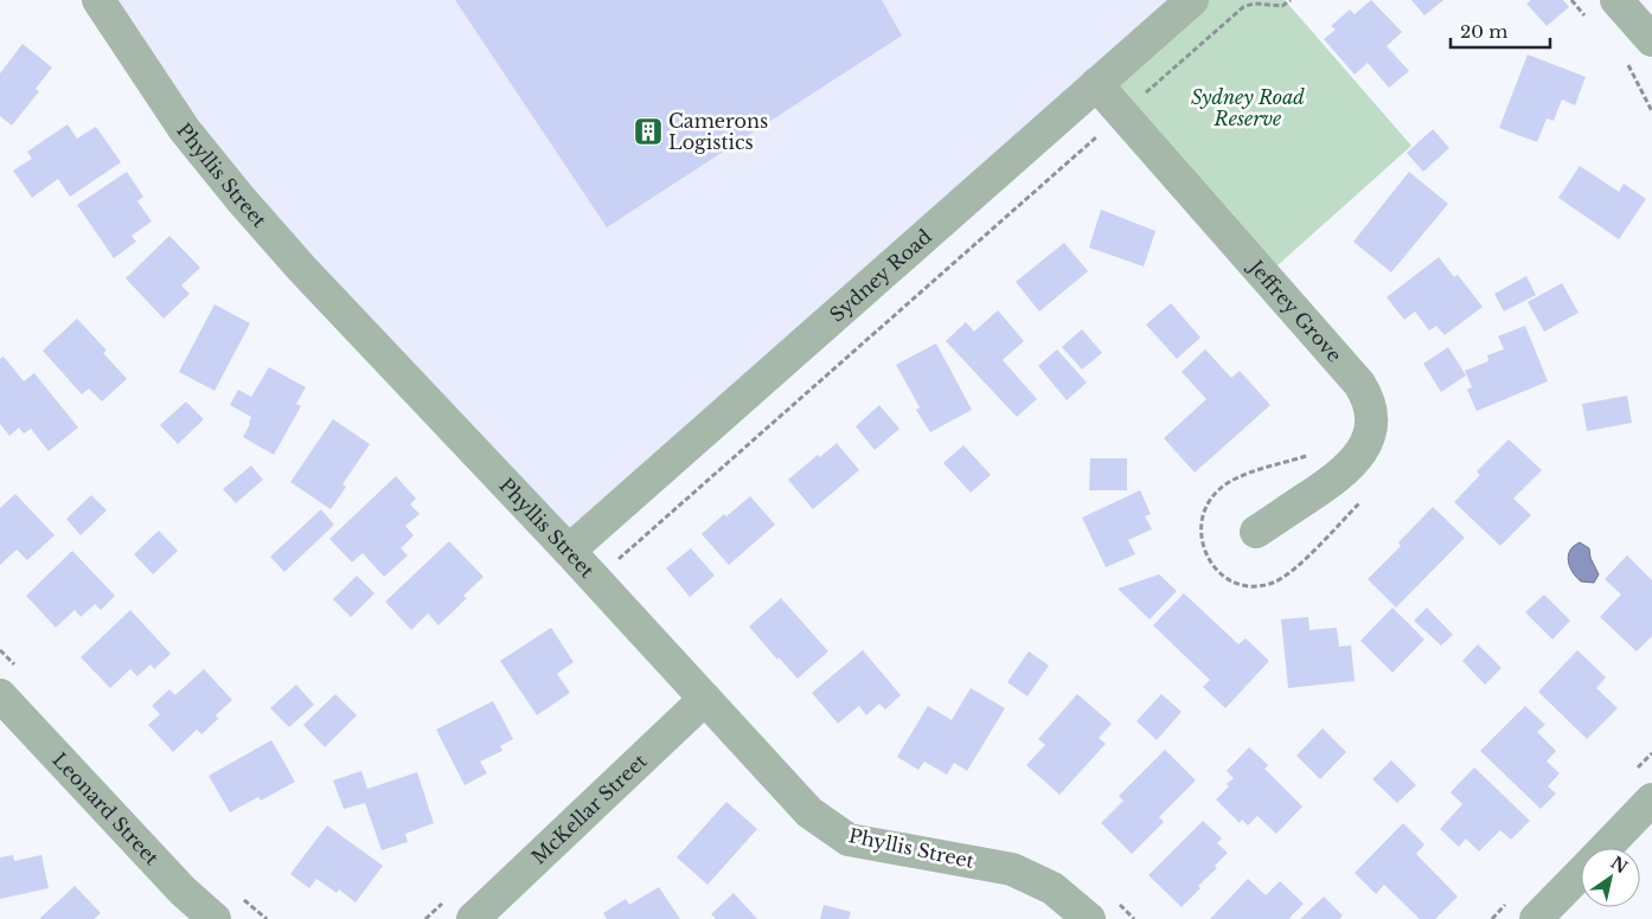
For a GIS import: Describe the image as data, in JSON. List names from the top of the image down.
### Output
{
  "streets": {
    "street": [
      "Phyllis Street",
      "Sydney Road",
      "Jeffrey Grove",
      "Leonard Street",
      "McKellar Street"
    ]
  },
  "crossings": [
    ["Phyllis Street", "Sydney Road"],
    ["Phyllis Street", "McKellar Street"],
    ["Sydney Road", "Jeffrey Grove"]
  ],
  "parks": ["Sydney Road Reserve"],
  "places": {
    "building": ["Camerons Logistics"]
  },
  "scale_bar": "20 m",
  "north": "top right"
}
